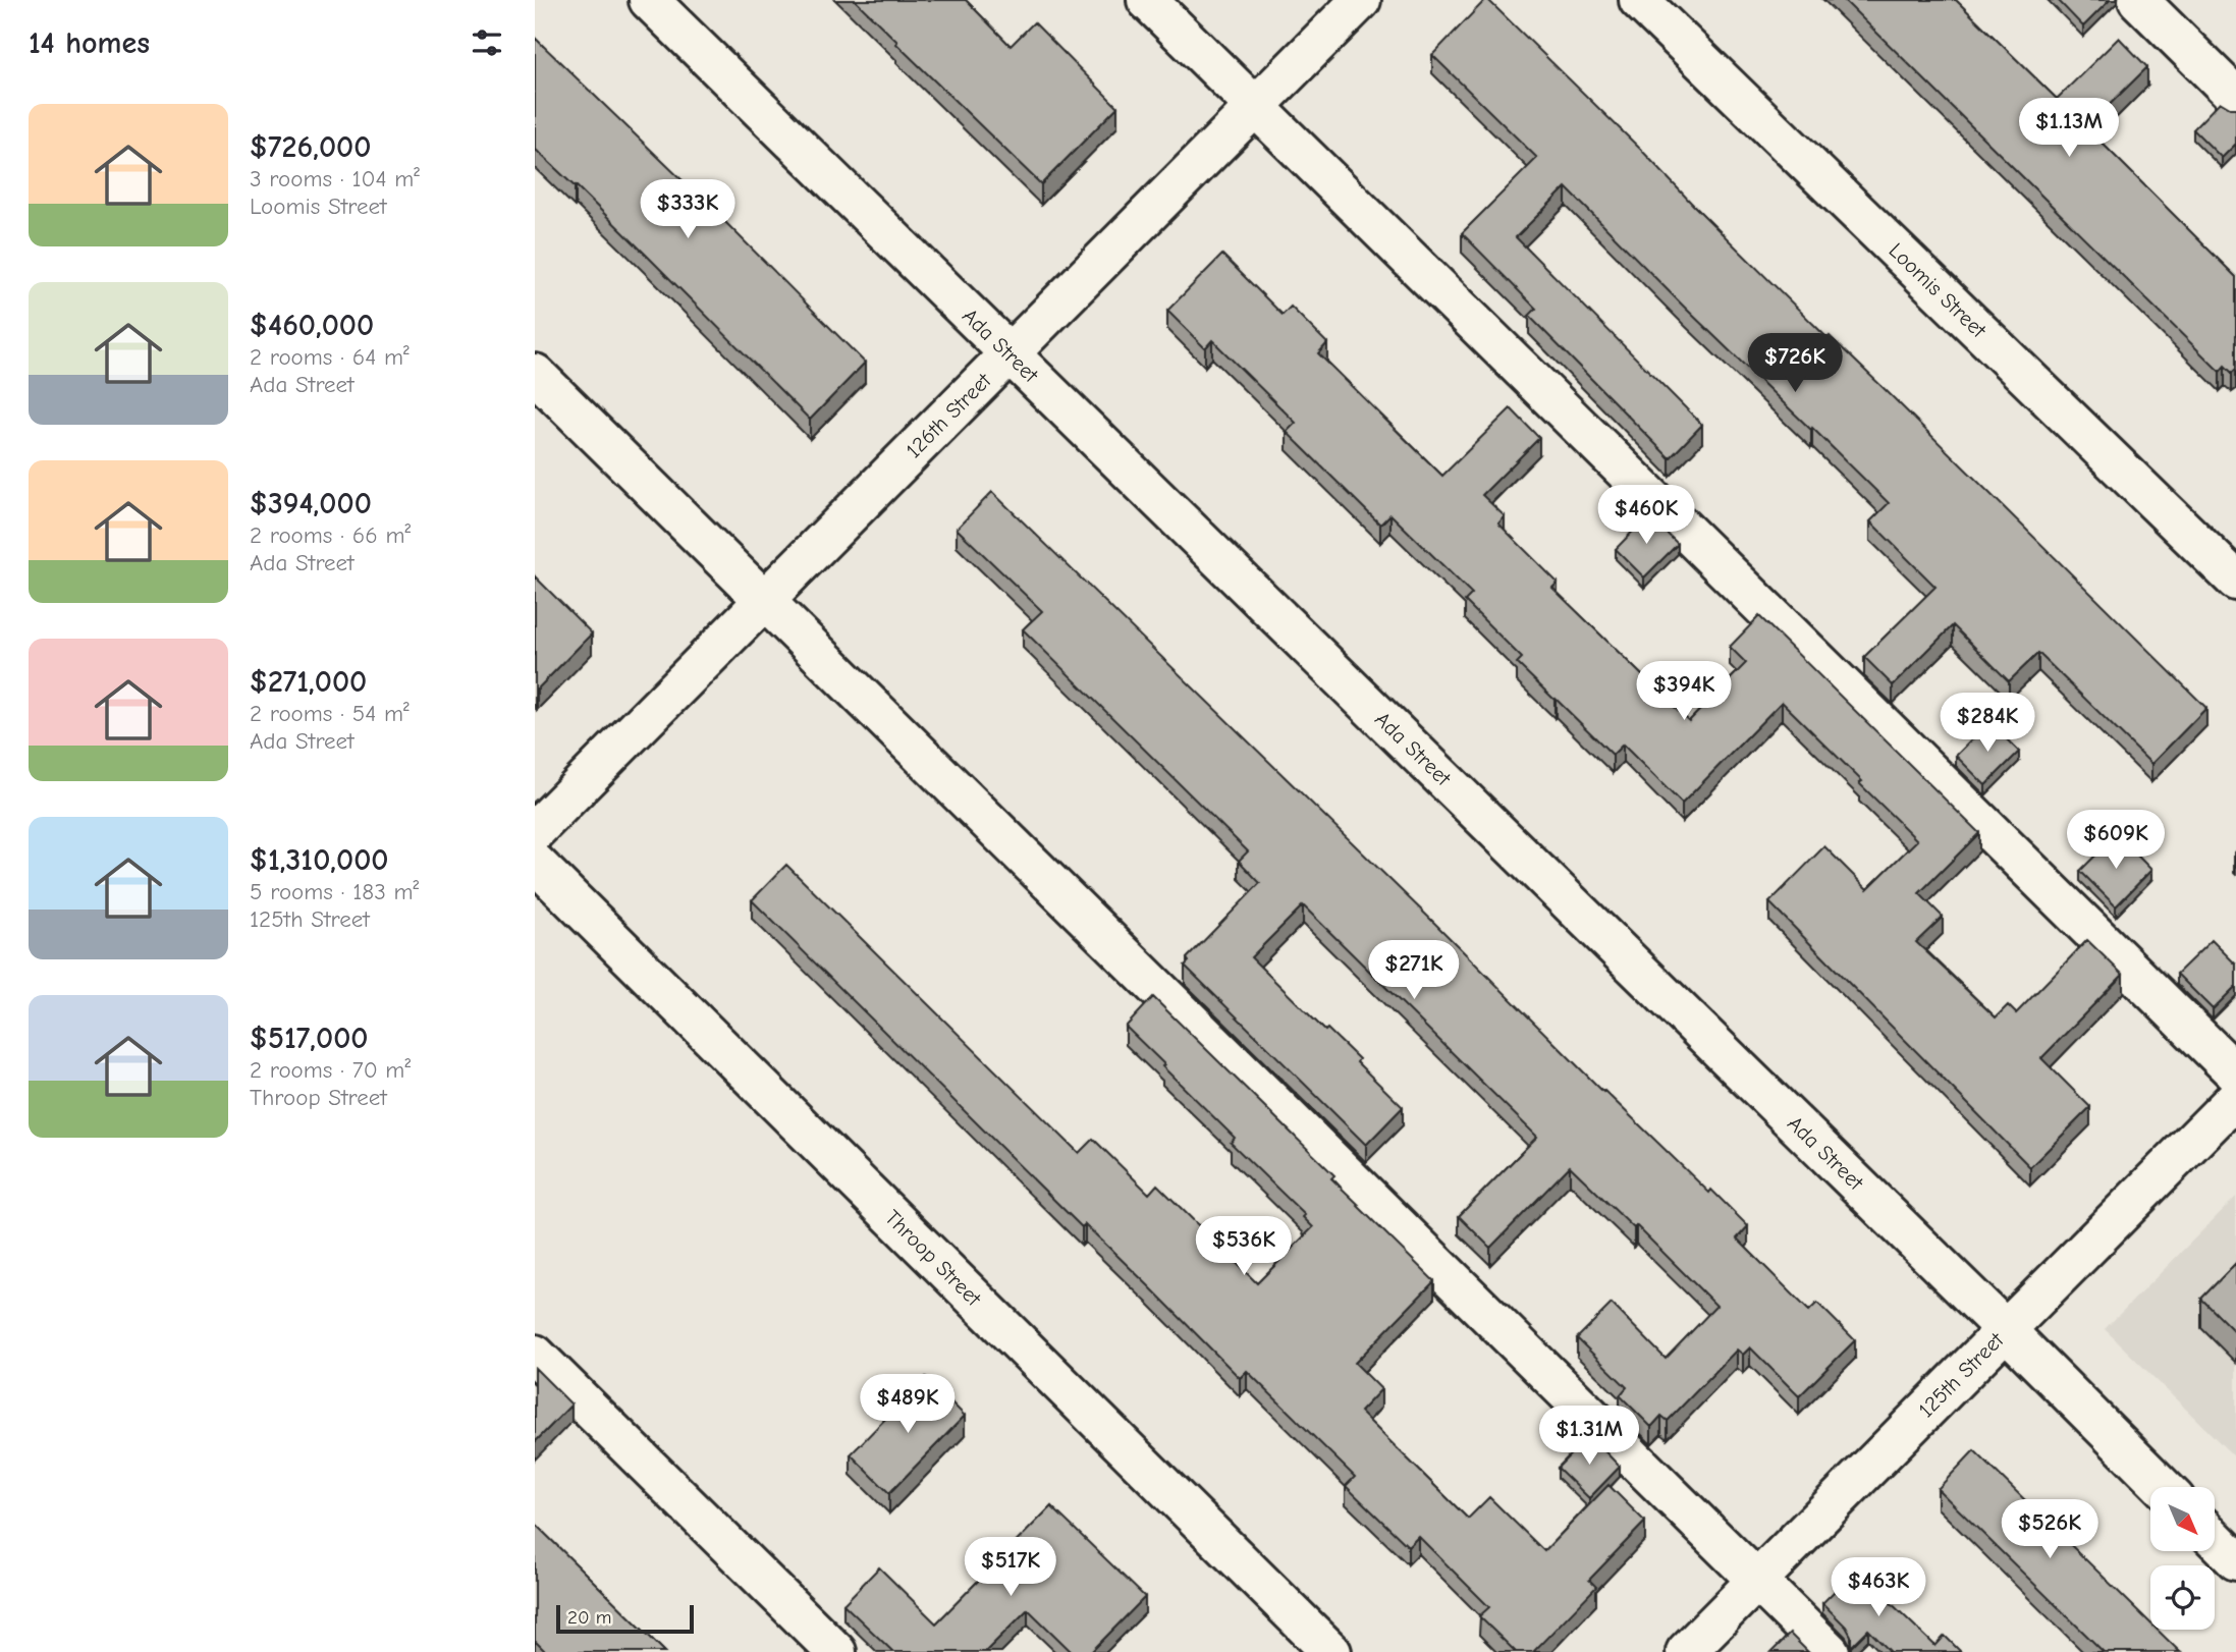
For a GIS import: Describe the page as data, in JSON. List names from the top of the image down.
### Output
{
  "streets": {
    "street": [
      "Loomis Street",
      "Ada Street",
      "126th Street",
      "Throop Street",
      "125th Street"
    ]
  },
  "crossings": [
    ["Ada Street", "126th Street"],
    ["Ada Street", "125th Street"]
  ],
  "scale_bar": "20 m",
  "north": "bottom right",
  "page": {
    "heading": "14 homes",
    "list": [
      {
        "name": "$726,000",
        "note": "3 rooms · 104 m² · Loomis Street"
      },
      {
        "name": "$460,000",
        "note": "2 rooms · 64 m² · Ada Street"
      },
      {
        "name": "$394,000",
        "note": "2 rooms · 66 m² · Ada Street"
      },
      {
        "name": "$271,000",
        "note": "2 rooms · 54 m² · Ada Street"
      },
      {
        "name": "$1,310,000",
        "note": "5 rooms · 183 m² · 125th Street"
      },
      {
        "name": "$517,000",
        "note": "2 rooms · 70 m² · Throop Street"
      }
    ],
    "price": [
      "$1.13M",
      "$333K",
      "$726K",
      "$460K",
      "$394K",
      "$284K",
      "$609K",
      "$271K",
      "$536K",
      "$489K",
      "$1.31M",
      "$526K",
      "$517K",
      "$463K"
    ],
    "scale": "20 m"
  }
}
